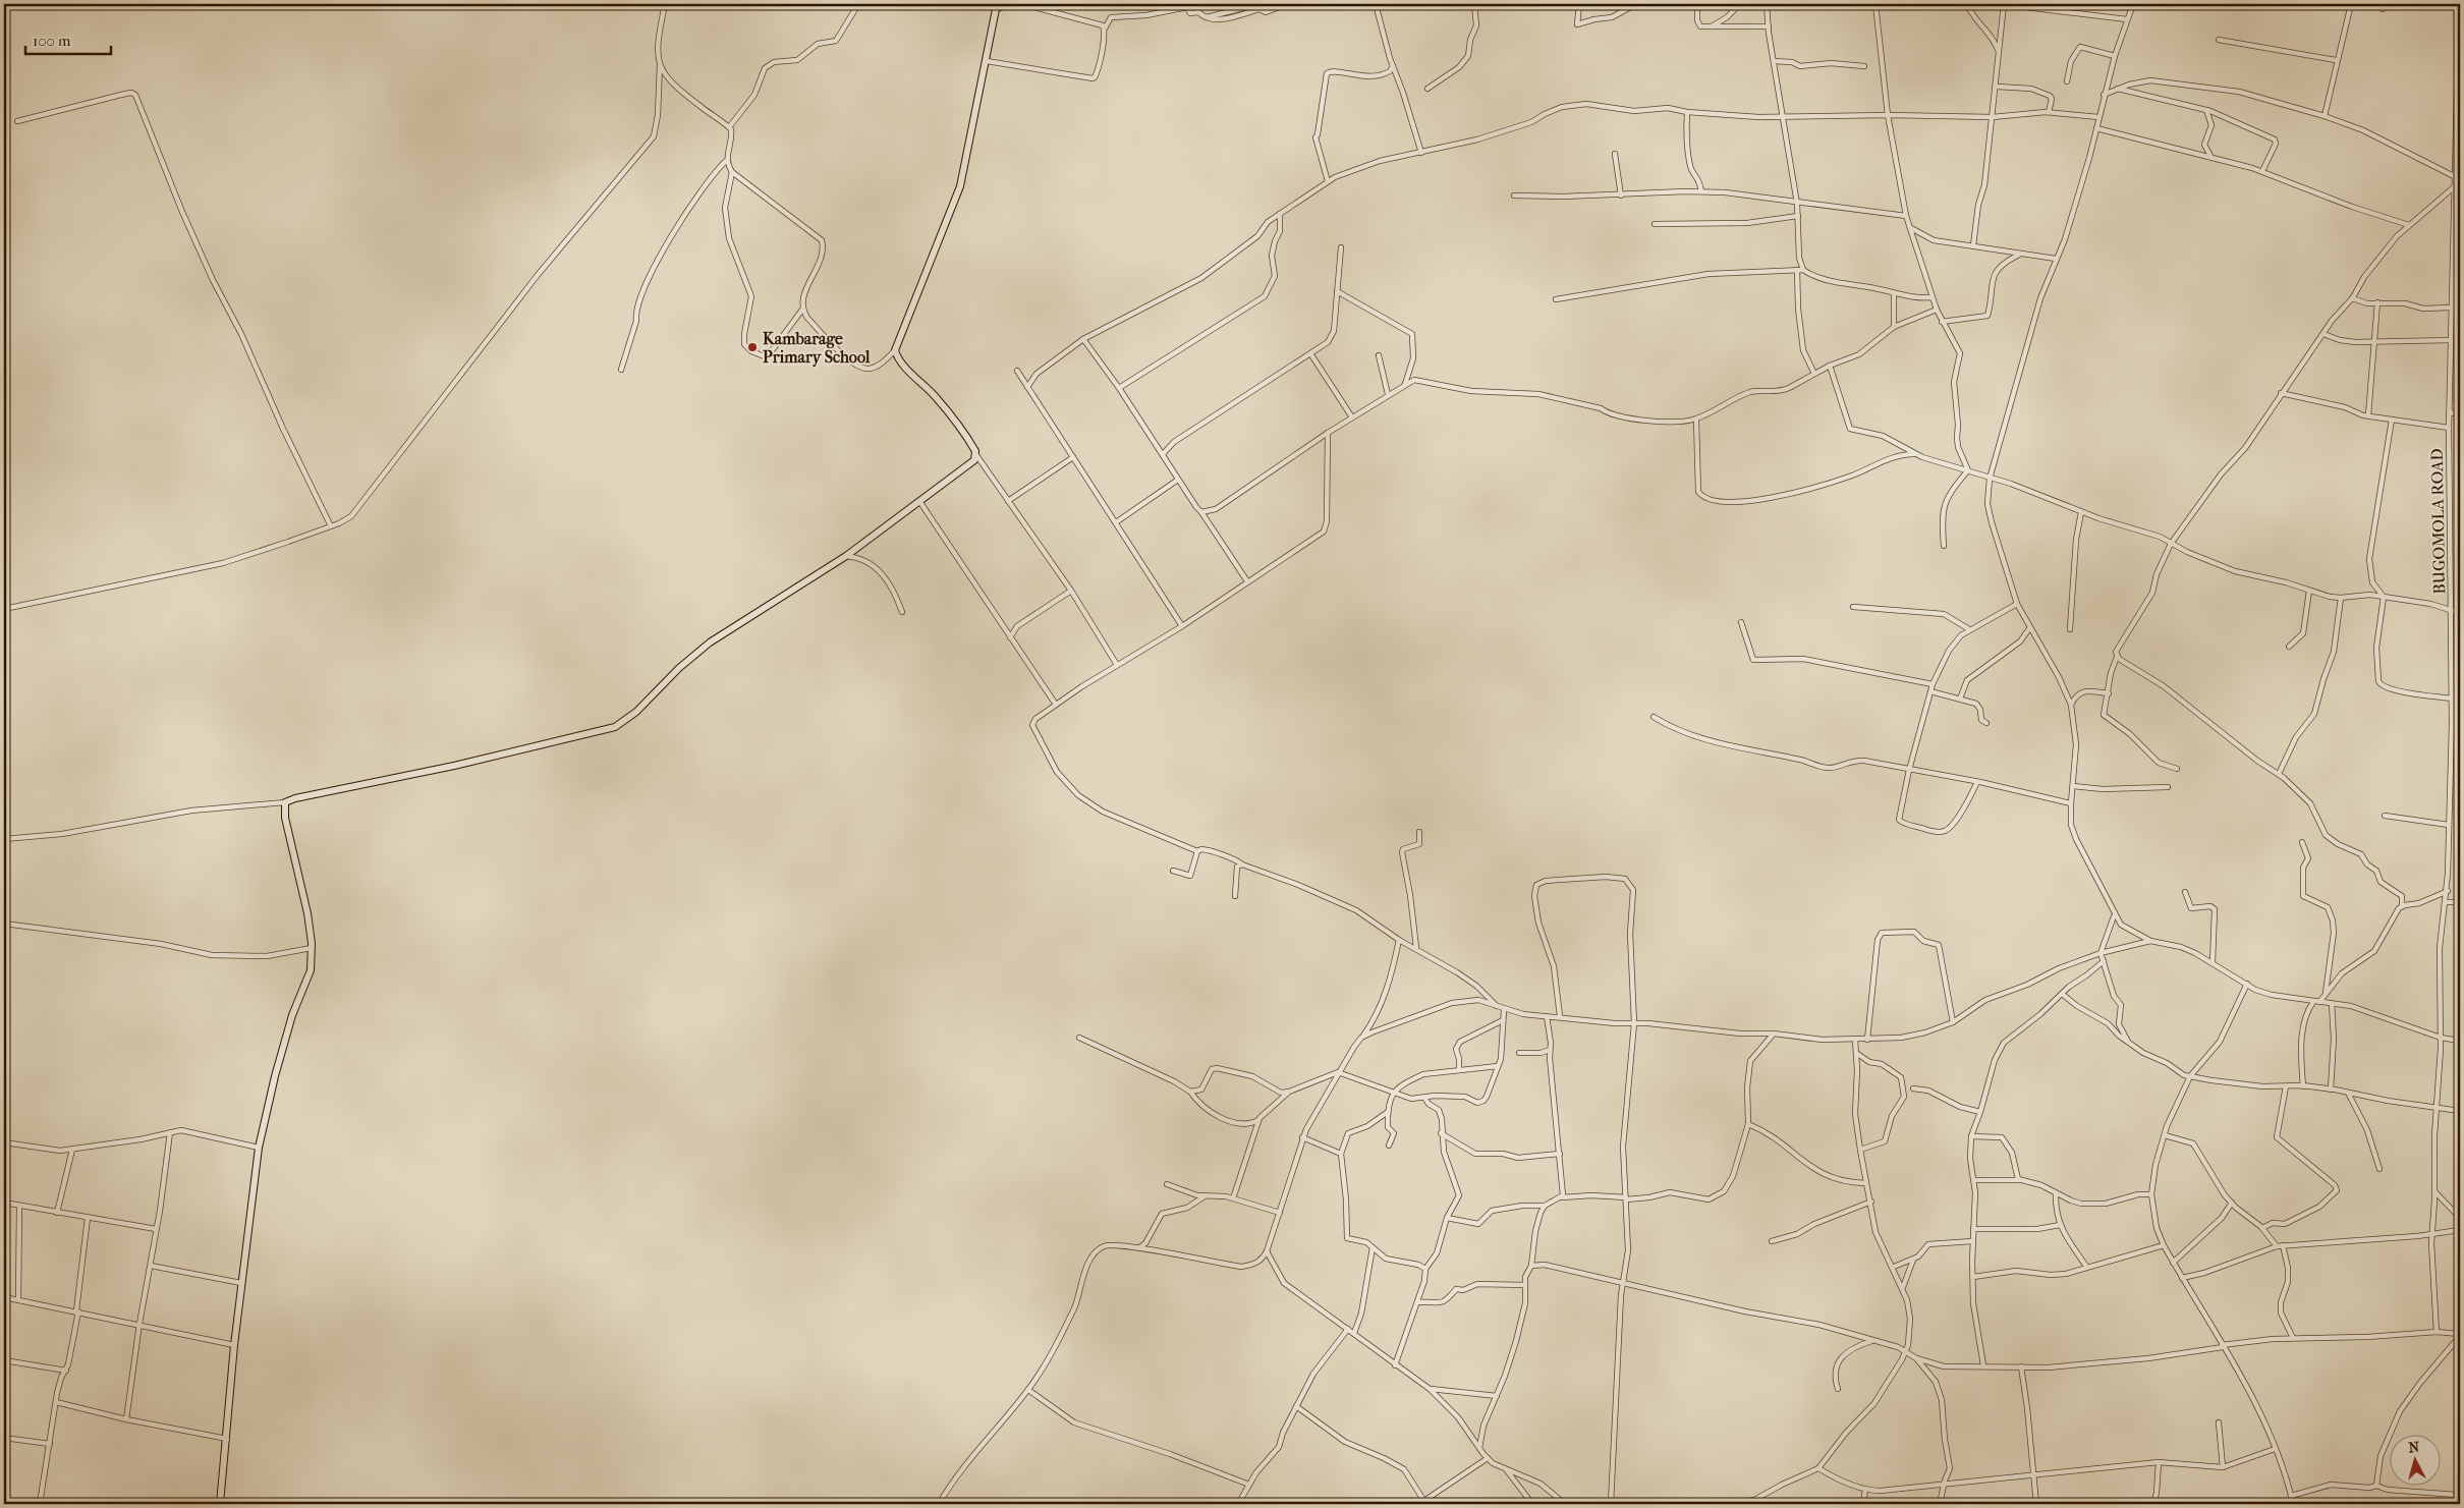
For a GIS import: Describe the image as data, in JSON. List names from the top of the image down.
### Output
{
  "streets": {
    "street": ["BUGOMOLA ROAD"]
  },
  "places": ["Kambarage Primary School"],
  "scale_bar": "100 m",
  "north": "top"
}
